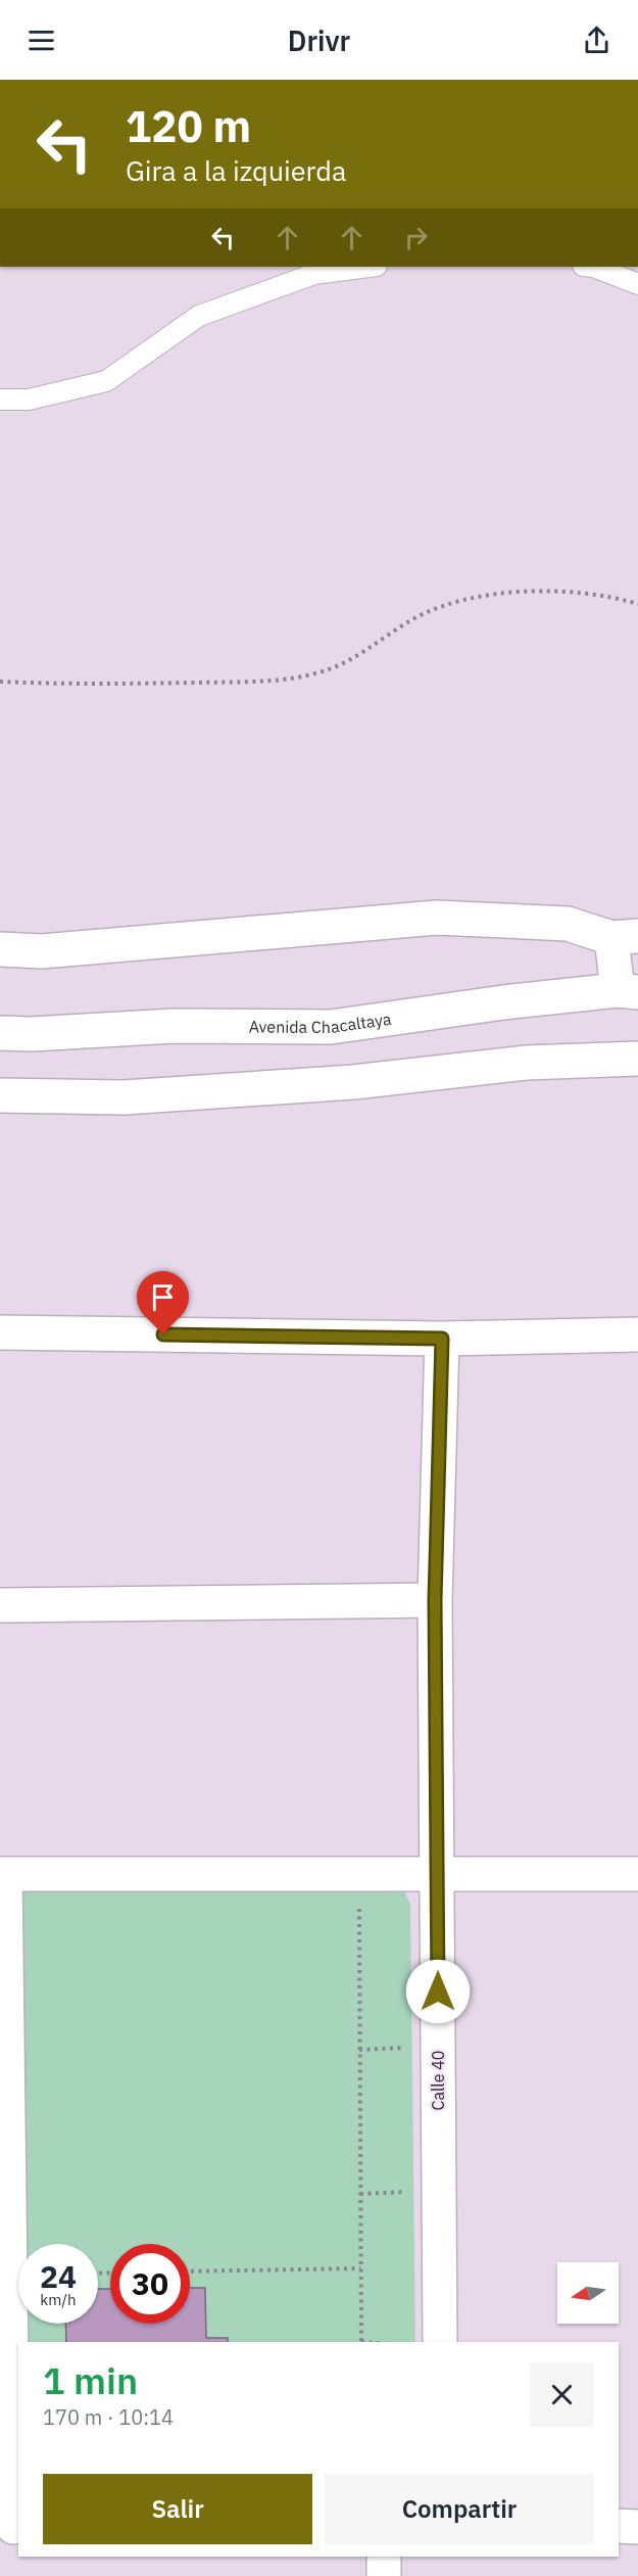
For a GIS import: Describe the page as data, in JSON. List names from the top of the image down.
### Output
{
  "streets": {
    "street": ["Avenida Chacaltaya", "Calle 40"]
  },
  "north": "left",
  "page": {
    "header": "Drivr",
    "turn": ["120 m", "Gira a la izquierda"],
    "speed": "24 km/h",
    "limit": "30",
    "heading": ["1 min", "170 m · 10:14"],
    "buttons": ["Salir", "Compartir"]
  }
}
